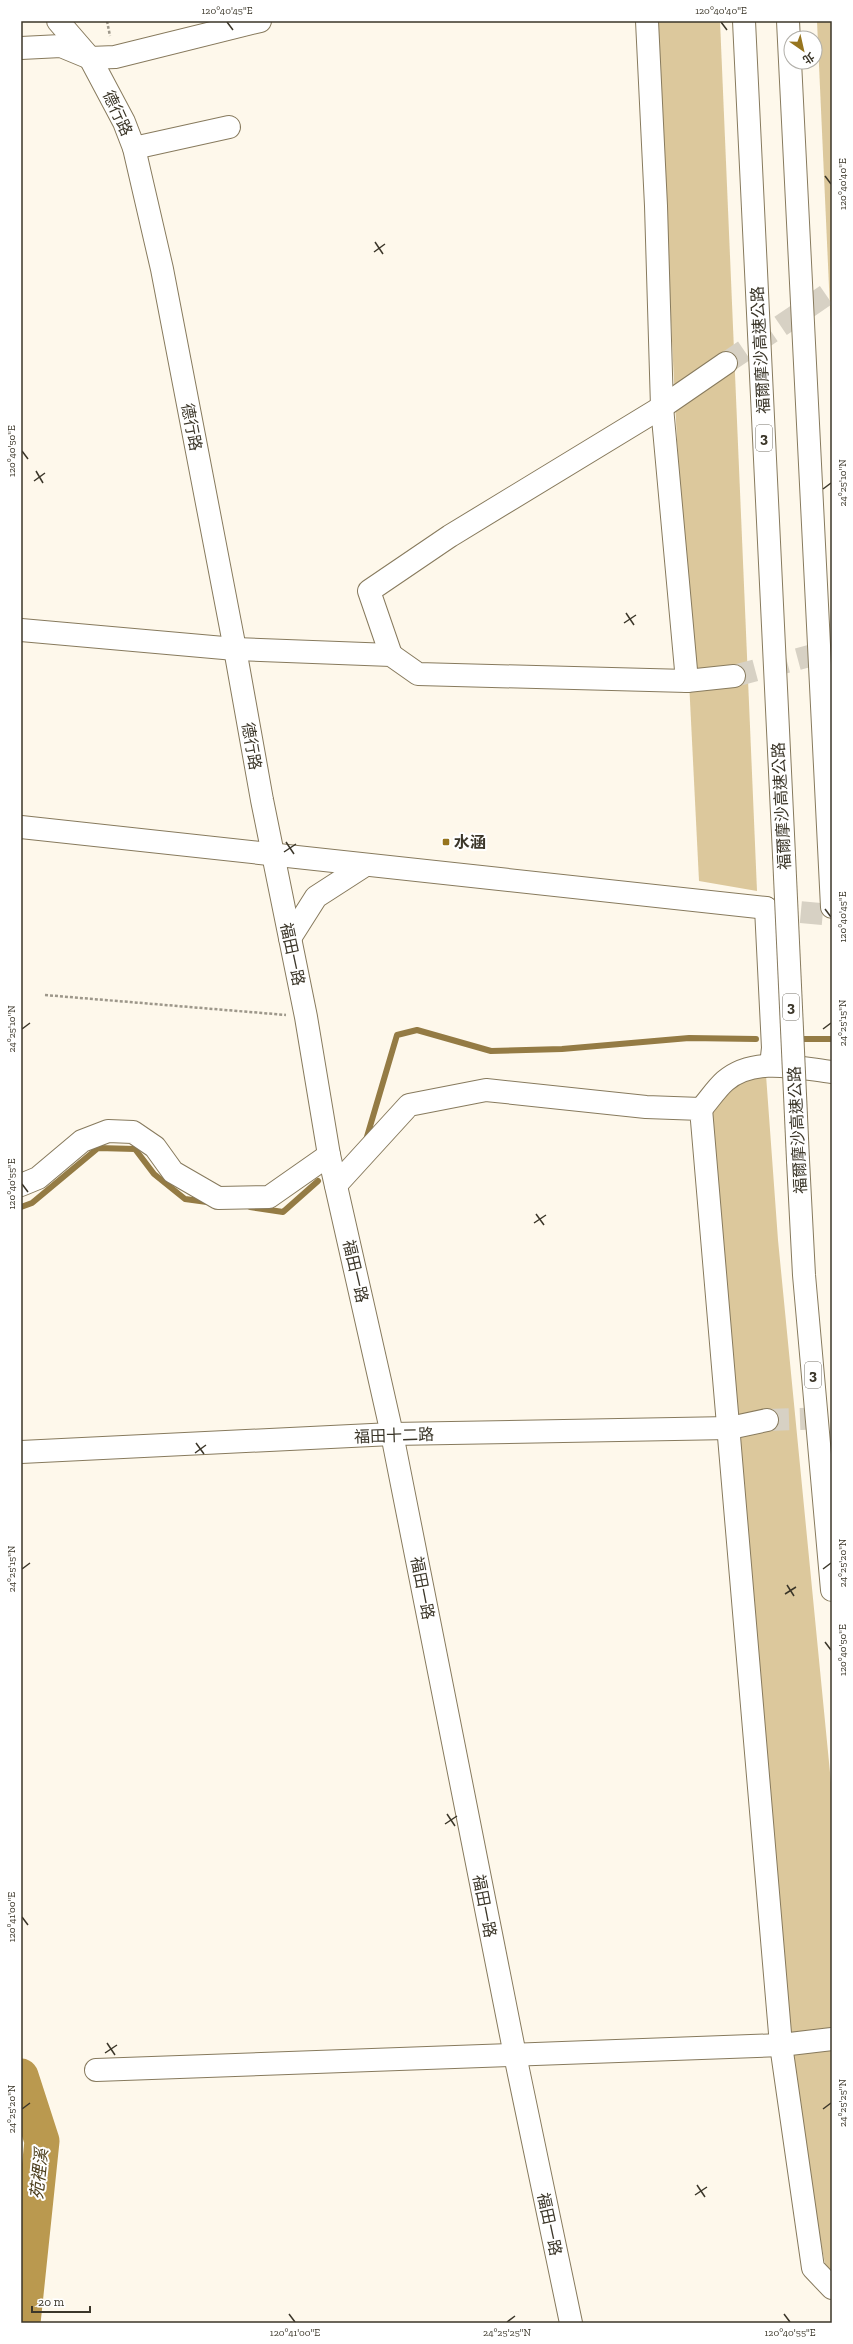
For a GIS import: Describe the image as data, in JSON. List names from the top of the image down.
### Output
{
  "streets": {
    "main road": [
      "德行路",
      "福爾摩沙高速公路",
      "3",
      "福田一路",
      "福田十二路"
    ]
  },
  "crossings": [
    ["德行路", "福田一路"],
    ["福田一路", "福田十二路"]
  ],
  "water": ["苑裡溪"],
  "places": {
    "transit": ["水涵"]
  },
  "scale_bar": "20 m",
  "north": "bottom right",
  "coordinates": [
    "120°40'45\"E",
    "120°40'40\"E",
    "120°40'50\"E",
    "24°25'10\"N",
    "24°25'15\"N",
    "120°40'55\"E",
    "24°25'20\"N",
    "120°41'00\"E",
    "24°25'25\"N"
  ]
}
